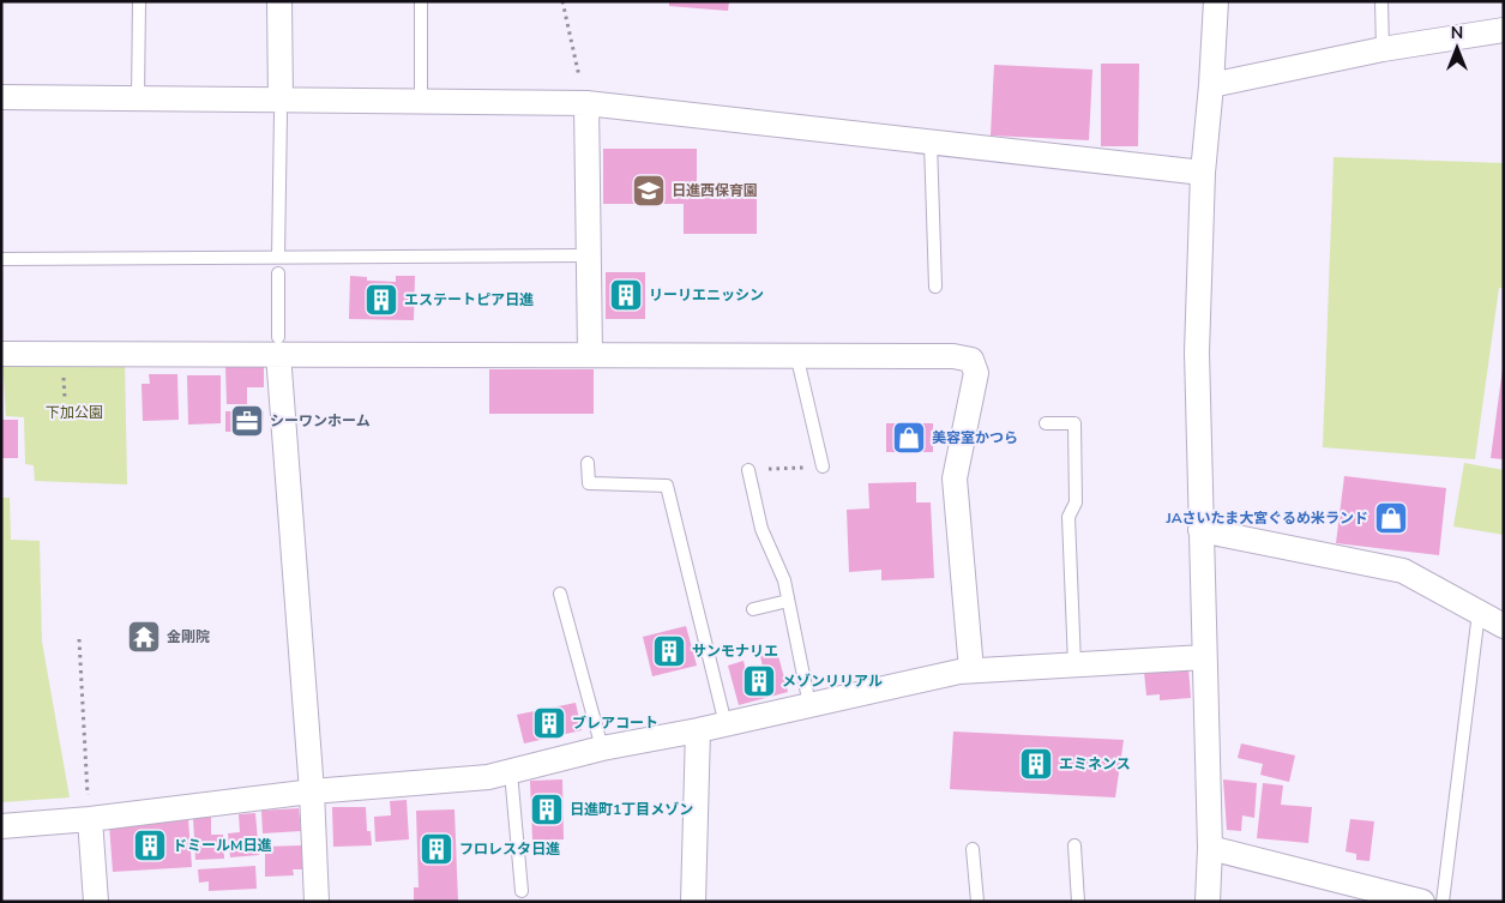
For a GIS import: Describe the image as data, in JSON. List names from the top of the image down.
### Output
{
  "parks": ["下加公園"],
  "places": {
    "school or university": ["日進西保育園"],
    "building": [
      "リーリエニッシン",
      "エステートピア日進",
      "サンモナリエ",
      "メゾンリリアル",
      "ブレアコート",
      "エミネンス",
      "日進町1丁目メゾン",
      "ドミールM日進",
      "フロレスタ日進"
    ],
    "office": ["シーワンホーム"],
    "shop": ["美容室かつら", "JAさいたま大宮ぐるめ米ランド"],
    "temple": ["金剛院"]
  },
  "north": "top"
}
